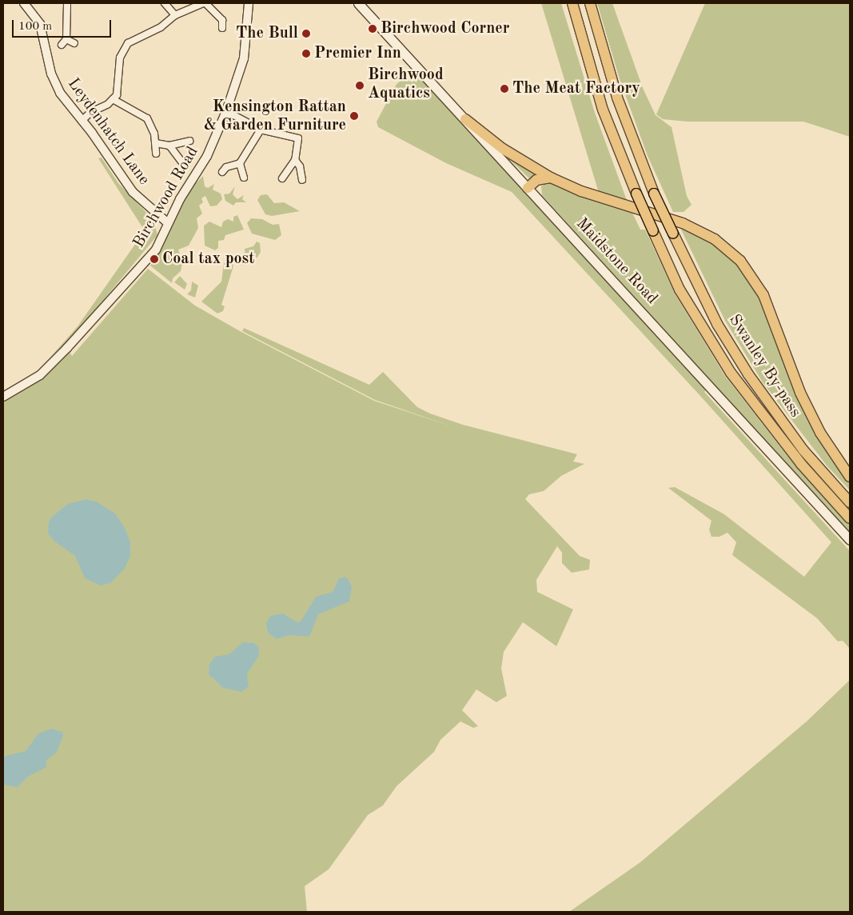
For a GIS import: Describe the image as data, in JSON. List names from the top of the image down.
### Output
{
  "streets": {
    "highway": ["Swanley By-pass"],
    "main road": ["Maidstone Road"],
    "street": ["Leydenhatch Lane", "Birchwood Road"]
  },
  "crossings": [
    ["Leydenhatch Lane", "Birchwood Road"]
  ],
  "places": [
    "Birchwood Corner",
    "The Bull",
    "Premier Inn",
    "Birchwood Aquatics",
    "The Meat Factory",
    "Kensington Rattan & Garden Furniture",
    "Coal tax post"
  ],
  "scale_bar": "100 m"
}
